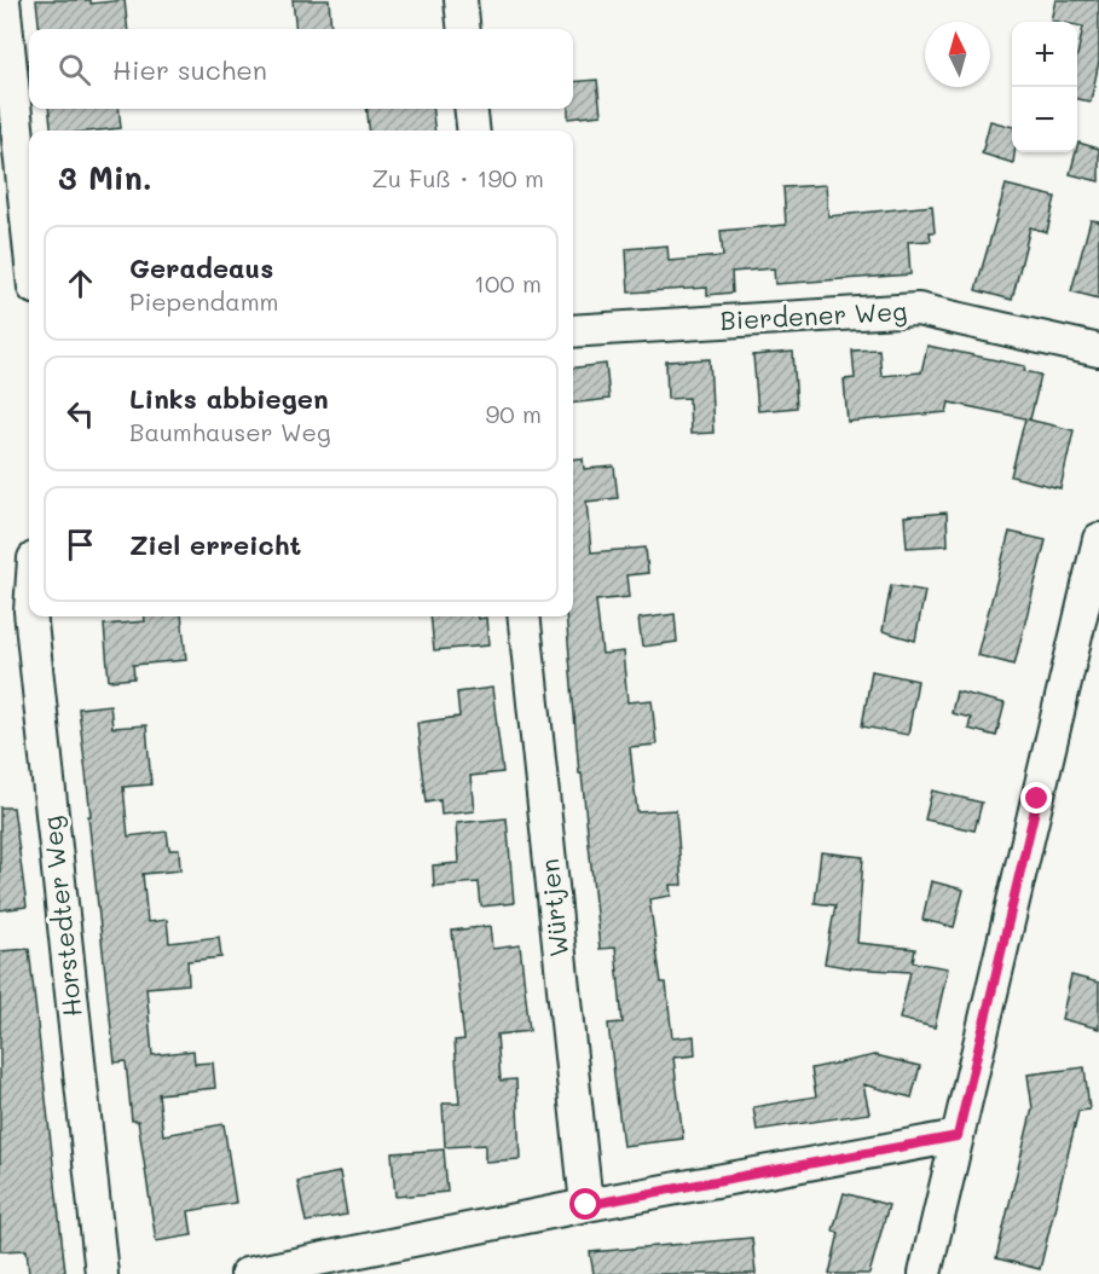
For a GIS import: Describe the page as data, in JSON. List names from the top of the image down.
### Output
{
  "streets": {
    "street": ["Bierdener Weg", "Würtjen", "Horstedter Weg"]
  },
  "north": "top",
  "page": {
    "map_buttons": ["+", "−"],
    "search": "Hier suchen",
    "heading": ["3 Min.", "Zu Fuß · 190 m"],
    "list": [
      ["Geradeaus", "Piependamm", "100 m"],
      ["Links abbiegen", "Baumhauser Weg", "90 m"],
      "Ziel erreicht"
    ]
  }
}
